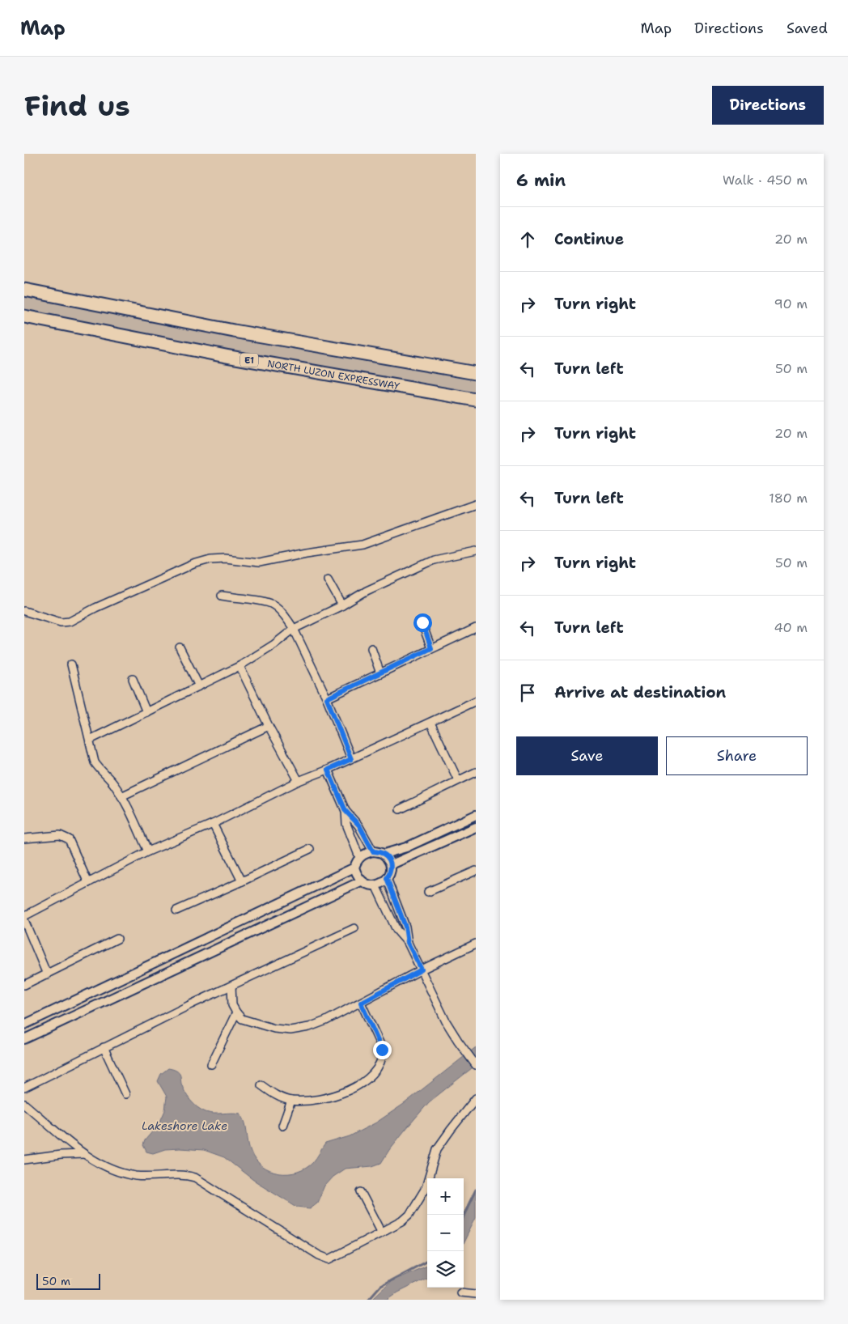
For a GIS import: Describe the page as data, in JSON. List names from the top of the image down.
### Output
{
  "streets": {
    "highway": ["E1", "NORTH LUZON EXPRESSWAY"]
  },
  "water": ["Lakeshore Lake"],
  "scale_bar": "50 m",
  "page": {
    "header": "Map",
    "nav": ["Map", "Directions", "Saved"],
    "buttons": [
      "Directions",
      ["Save", "Share"]
    ],
    "title": "Find us",
    "heading": ["6 min", "Walk · 450 m"],
    "list": [
      ["Continue", "20 m"],
      ["Turn right", "90 m"],
      ["Turn left", "50 m"],
      ["Turn right", "20 m"],
      ["Turn left", "180 m"],
      ["Turn right", "50 m"],
      ["Turn left", "40 m"],
      "Arrive at destination"
    ],
    "map_buttons": ["+", "−"],
    "scale": "50 m"
  }
}
